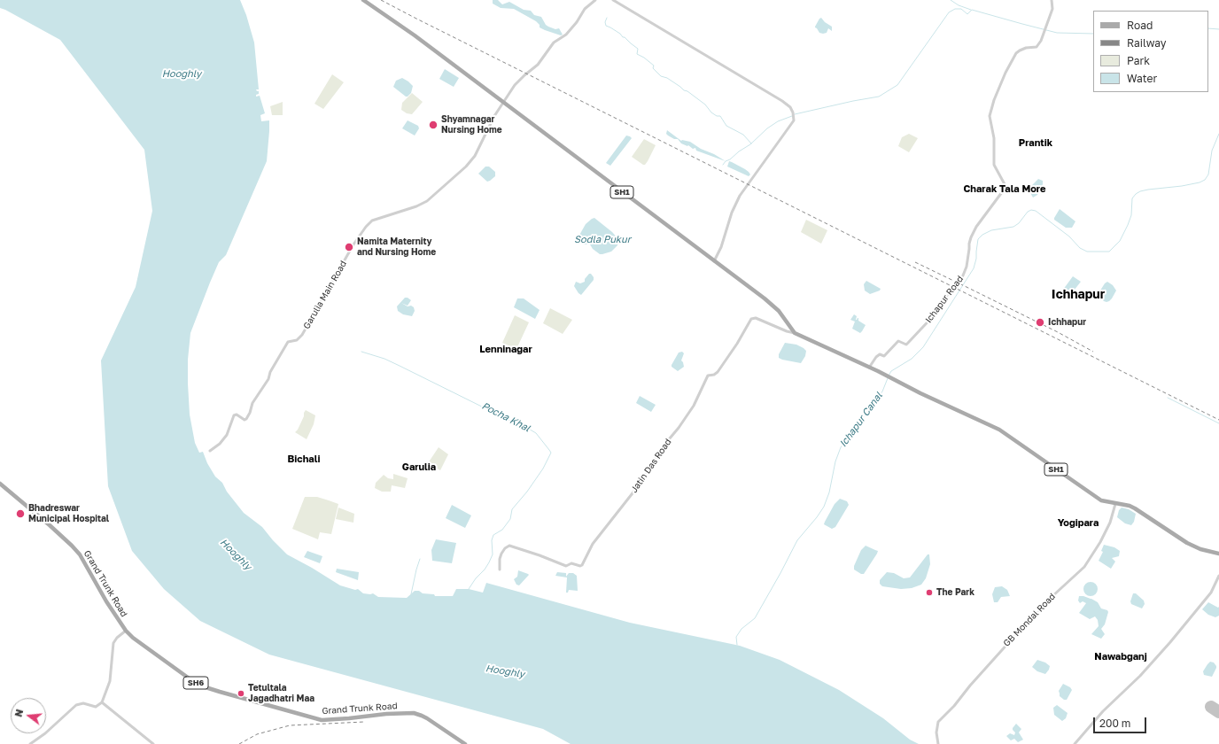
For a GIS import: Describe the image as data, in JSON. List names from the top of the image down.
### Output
{
  "streets": {
    "main road": ["SH1", "Grand Trunk Road", "SH6"],
    "street": [
      "Garulia Main Road",
      "Ichapur Road",
      "Jatin Das Road",
      "GB Mondal Road"
    ]
  },
  "crossings": [
    ["SH1", "Garulia Main Road"],
    ["SH1", "Ichapur Road"],
    ["SH1", "Jatin Das Road"],
    ["SH1", "GB Mondal Road"]
  ],
  "districts": [
    "Prantik",
    "Charak Tala More",
    "Ichhapur",
    "Lenninagar",
    "Bichali",
    "Garulia",
    "Yogipara",
    "Nawabganj"
  ],
  "water": [
    "Hooghly",
    "Sodla Pukur",
    "Pocha Khal",
    "Ichapur Canal"
  ],
  "places": [
    "Shyamnagar Nursing Home",
    "Namita Maternity and Nursing Home",
    "Ichhapur",
    "Bhadreswar Municipal Hospital",
    "The Park",
    "Tetultala Jagadhatri Maa"
  ],
  "legend": [
    "Road",
    "Railway",
    "Park",
    "Water"
  ],
  "scale_bar": "200 m",
  "north": "left"
}
